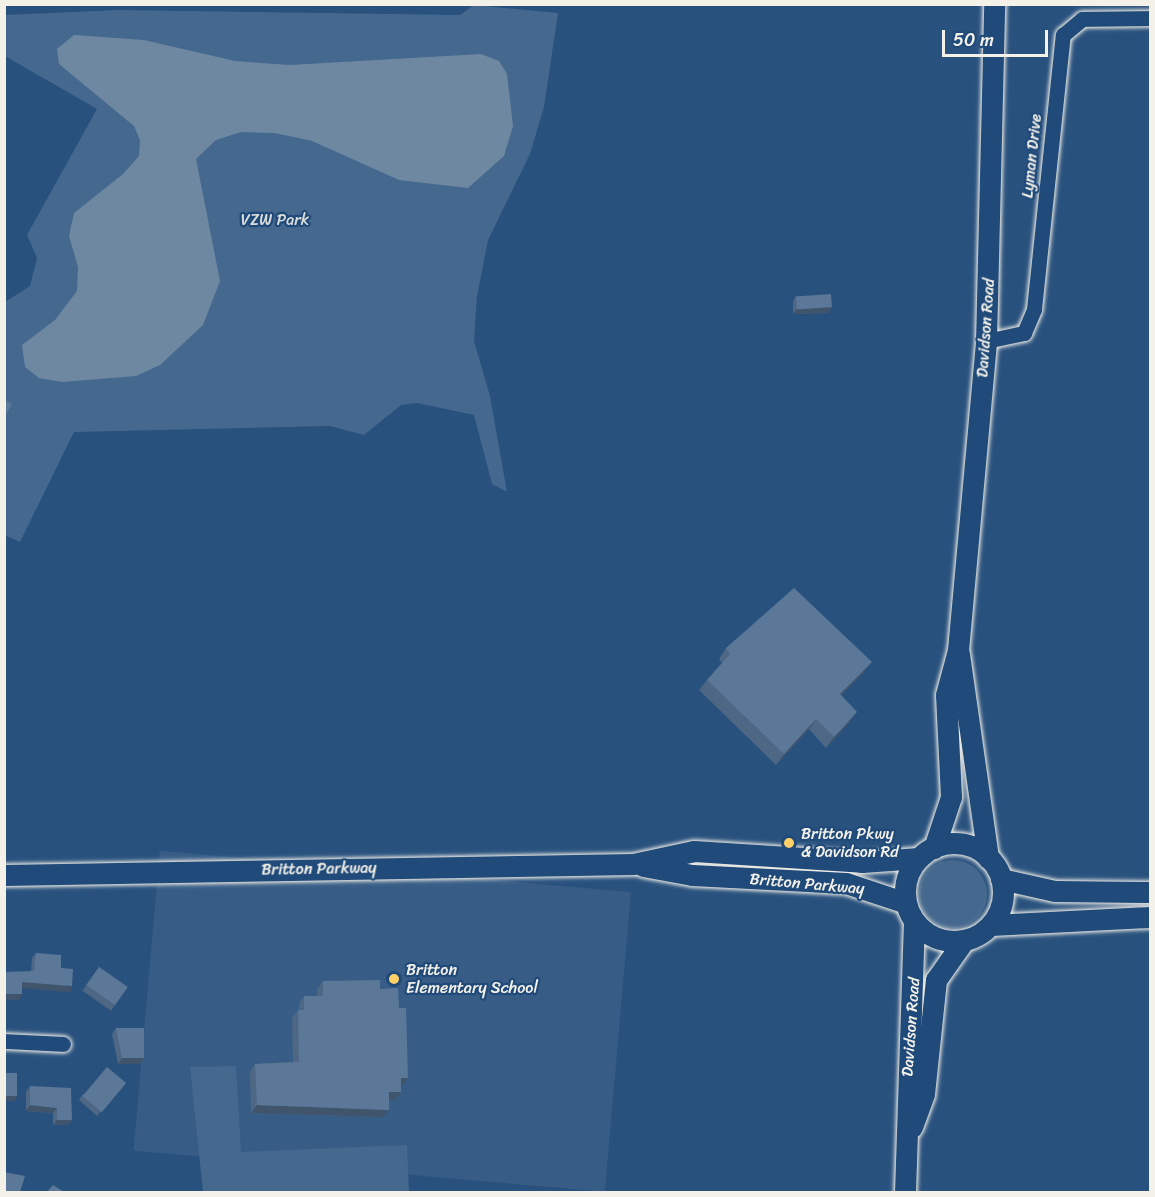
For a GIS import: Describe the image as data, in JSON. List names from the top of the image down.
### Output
{
  "streets": {
    "main road": ["Davidson Road", "Britton Parkway"],
    "street": ["Lyman Drive"]
  },
  "crossings": [
    ["Lyman Drive", "Davidson Road"],
    ["Davidson Road", "Britton Parkway"]
  ],
  "parks": ["VZW Park"],
  "places": ["Britton Pkwy & Davidson Rd", "Britton Elementary School"],
  "scale_bar": "50 m"
}
